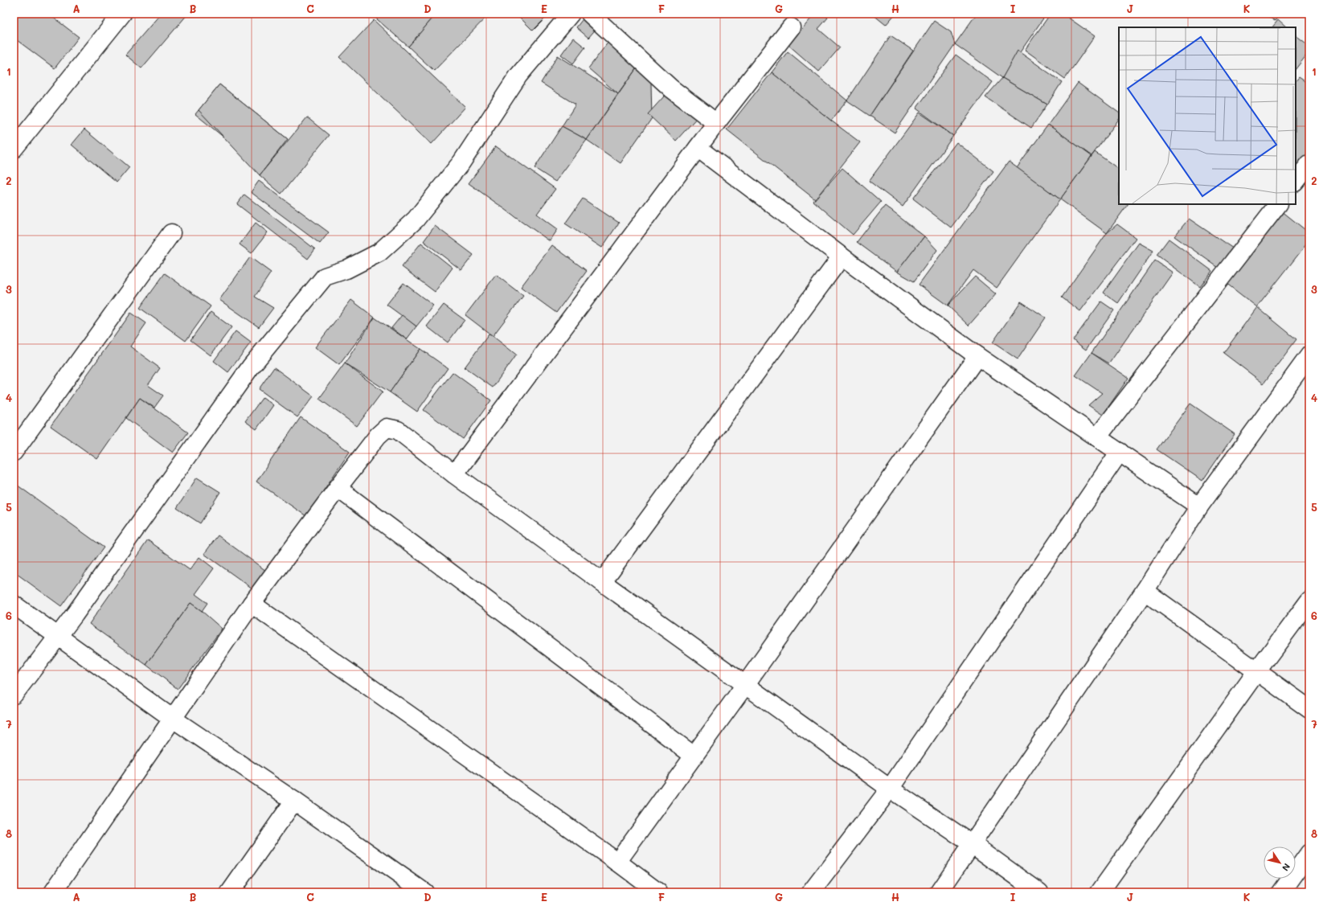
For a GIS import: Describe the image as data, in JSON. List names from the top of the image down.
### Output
{
  "north": "bottom right",
  "grid": {
    "columns": [
      "A",
      "B",
      "C",
      "D",
      "E",
      "F",
      "G",
      "H",
      "I",
      "J",
      "K"
    ],
    "rows": [
      "1",
      "2",
      "3",
      "4",
      "5",
      "6",
      "7",
      "8"
    ]
  }
}
